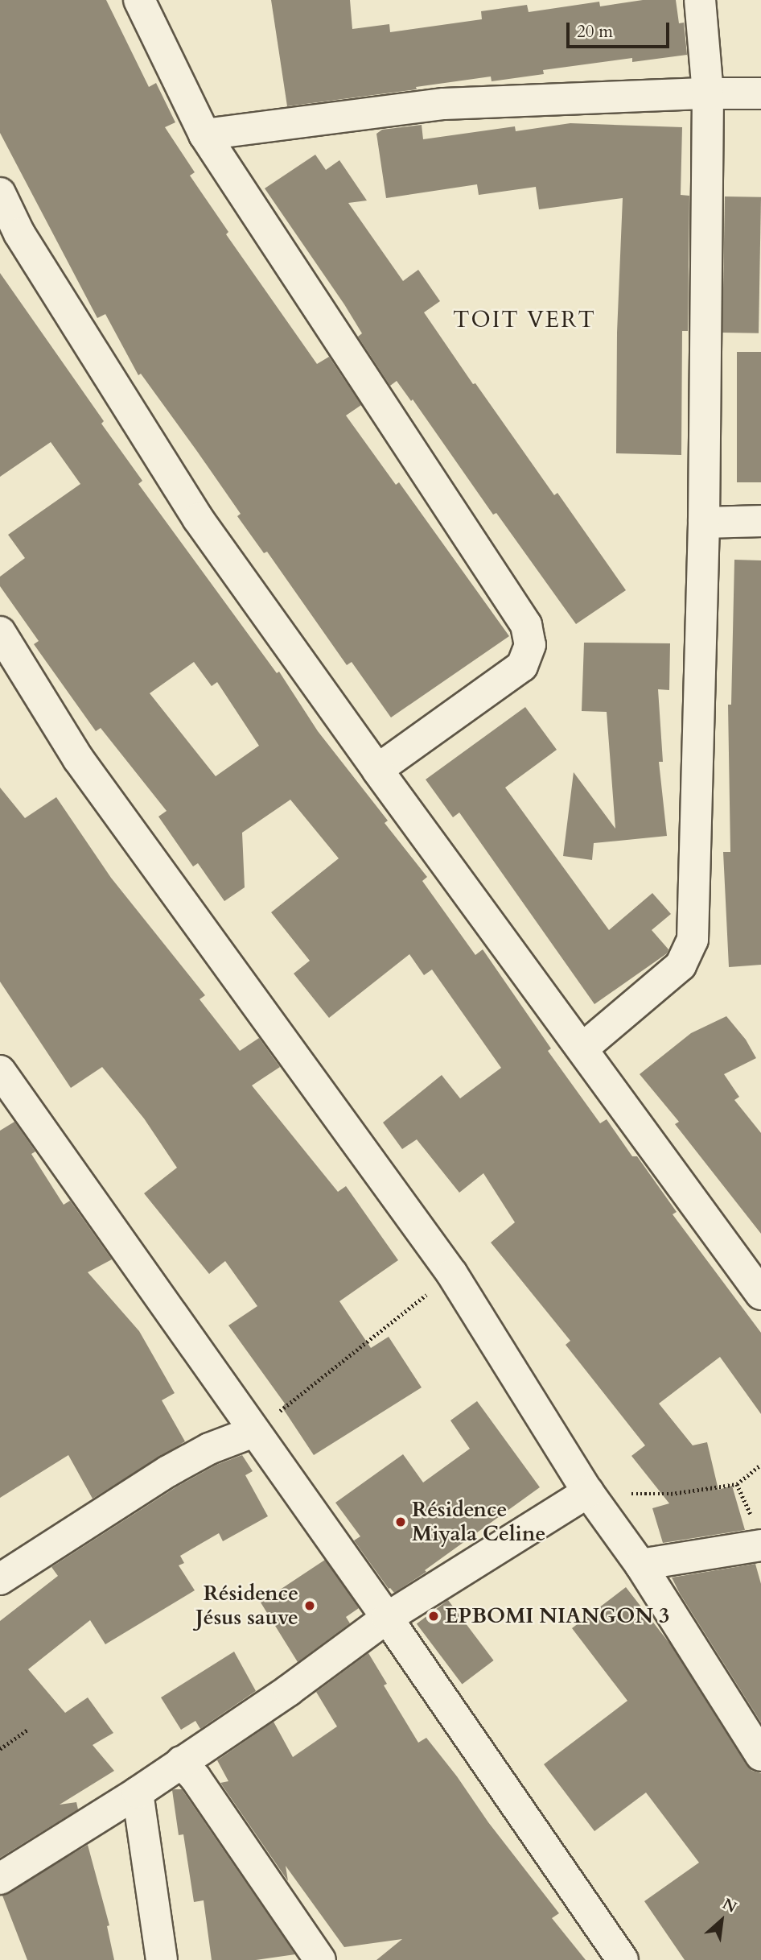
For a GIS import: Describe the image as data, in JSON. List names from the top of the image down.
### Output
{
  "districts": ["TOIT VERT"],
  "places": ["Résidence Miyala Celine", "Résidence Jésus sauve", "EPBOMI NIANGON 3"],
  "scale_bar": "20 m",
  "north": "top right"
}
